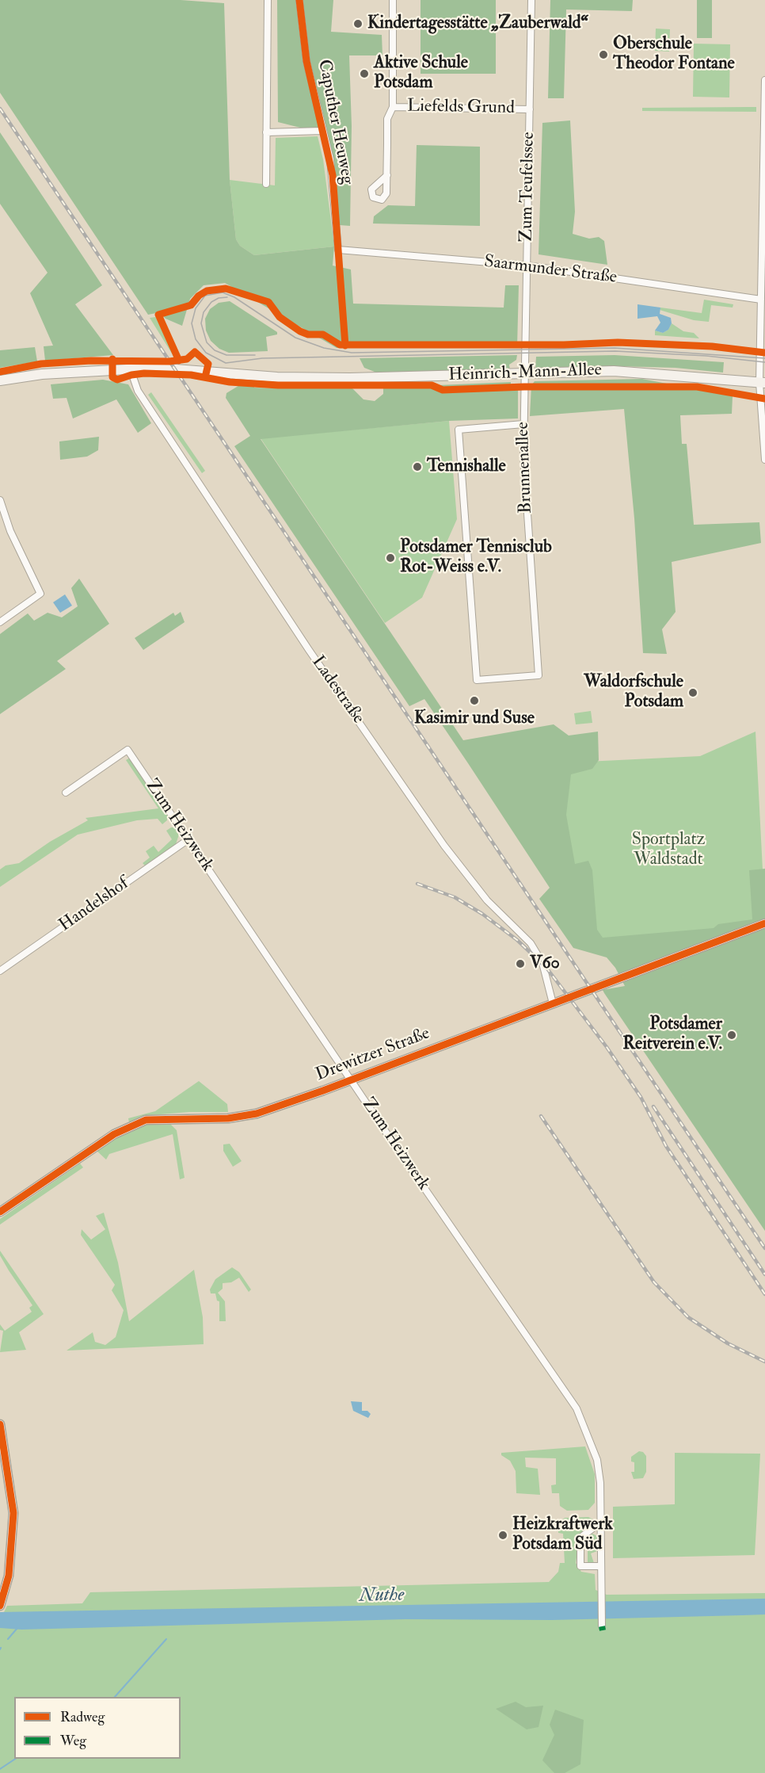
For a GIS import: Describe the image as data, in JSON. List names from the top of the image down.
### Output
{
  "streets": {
    "main road": ["Heinrich-Mann-Allee"],
    "street": [
      "Liefelds Grund",
      "Caputher Heuweg",
      "Zum Teufelssee",
      "Saarmunder Straße",
      "Brunnenallee",
      "Ladestraße",
      "Zum Heizwerk",
      "Handelshof",
      "Drewitzer Straße"
    ]
  },
  "crossings": [
    ["Liefelds Grund", "Zum Teufelssee"],
    ["Caputher Heuweg", "Saarmunder Straße"],
    ["Zum Teufelssee", "Saarmunder Straße"],
    ["Zum Teufelssee", "Heinrich-Mann-Allee"],
    ["Zum Teufelssee", "Brunnenallee"],
    ["Heinrich-Mann-Allee", "Brunnenallee"],
    ["Heinrich-Mann-Allee", "Ladestraße"],
    ["Ladestraße", "Drewitzer Straße"],
    ["Zum Heizwerk", "Handelshof"],
    ["Zum Heizwerk", "Drewitzer Straße"]
  ],
  "water": ["Nuthe"],
  "parks": ["Sportplatz Waldstadt"],
  "places": [
    "Kindertagesstätte „Zauberwald“",
    "Oberschule Theodor Fontane",
    "Aktive Schule Potsdam",
    "Tennishalle",
    "Potsdamer Tennisclub Rot-Weiss e.V.",
    "Waldorfschule Potsdam",
    "Kasimir und Suse",
    "V60",
    "Potsdamer Reitverein e.V.",
    "Heizkraftwerk Potsdam Süd"
  ],
  "legend": ["Radweg", "Weg"]
}
